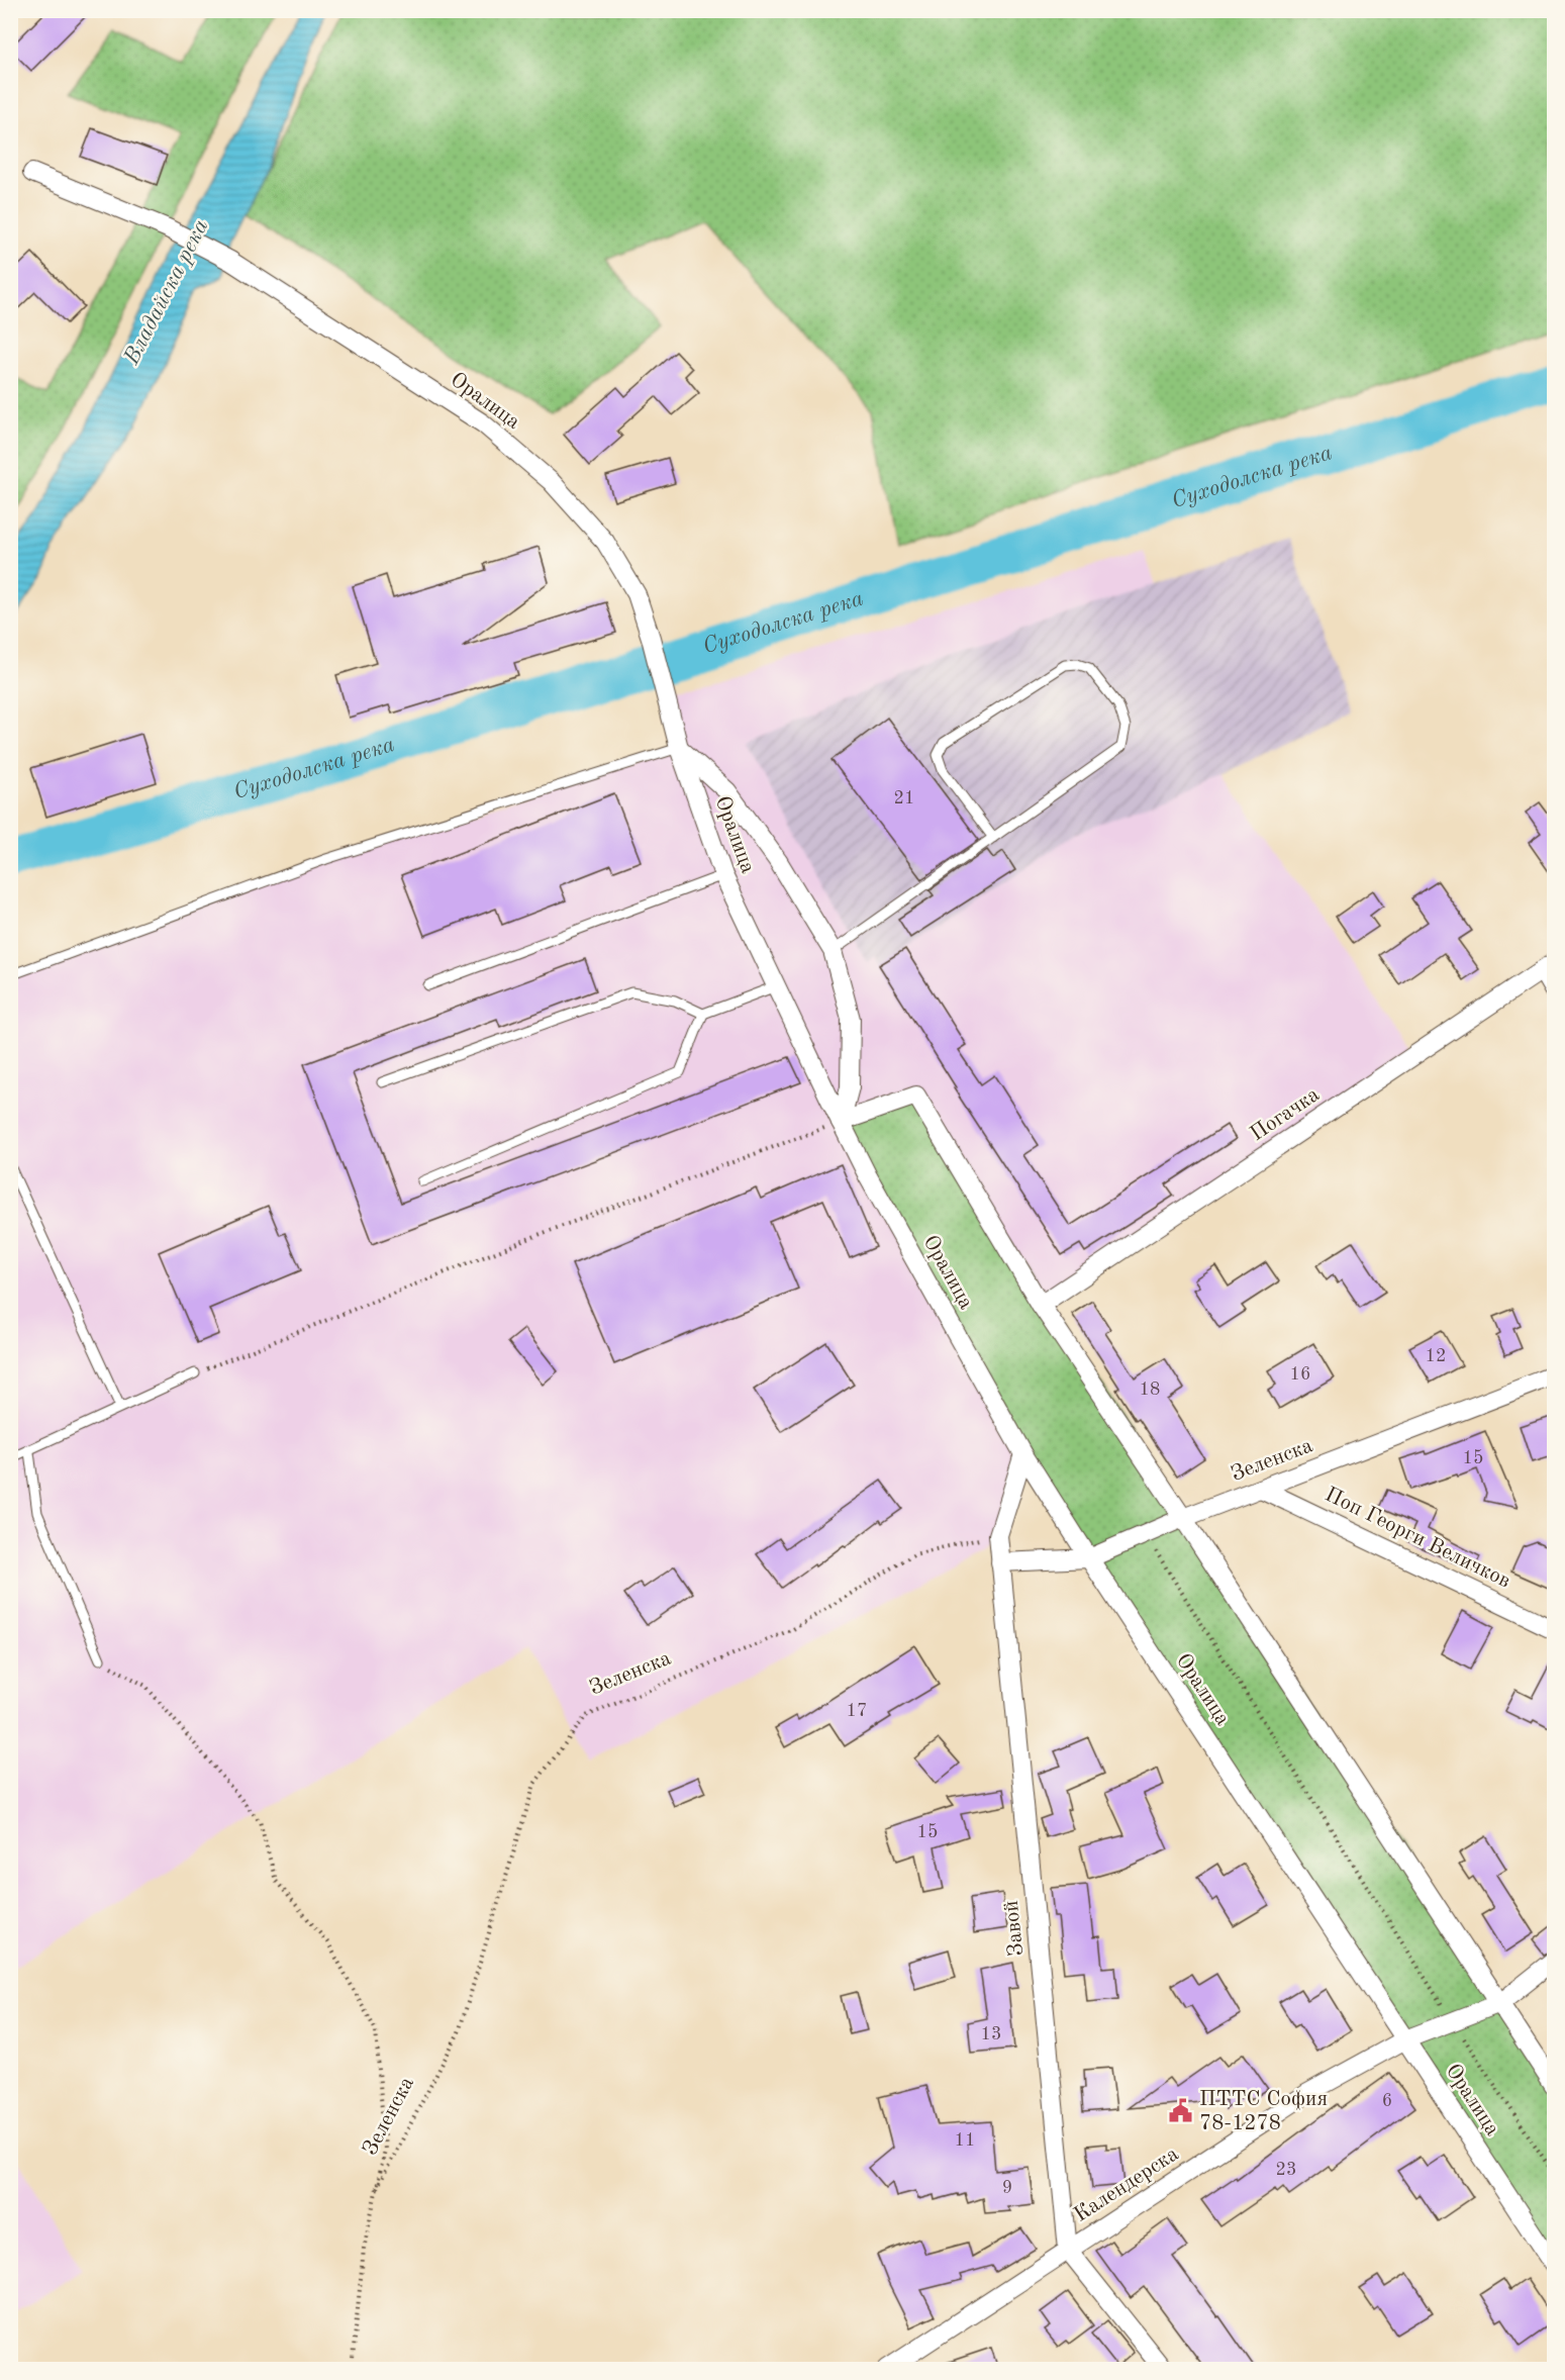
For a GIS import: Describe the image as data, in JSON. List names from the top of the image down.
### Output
{
  "streets": {
    "street": [
      "Оралица",
      "Погачка",
      "Зеленска",
      "Поп Георги Величков",
      "Завой",
      "Календерска"
    ]
  },
  "crossings": [
    ["Оралица", "Зеленска"],
    ["Оралица", "Завой"],
    ["Оралица", "Календерска"],
    ["Зеленска", "Поп Георги Величков"],
    ["Зеленска", "Завой"],
    ["Завой", "Календерска"]
  ],
  "water": ["Владайска река", "Суходолска река"],
  "places": {
    "public building": ["ПТТС София 78-1278"]
  },
  "house_numbers": [
    "21",
    "12",
    "16",
    "18",
    "15",
    "17",
    "15",
    "13",
    "6",
    "11",
    "23",
    "9"
  ]
}
